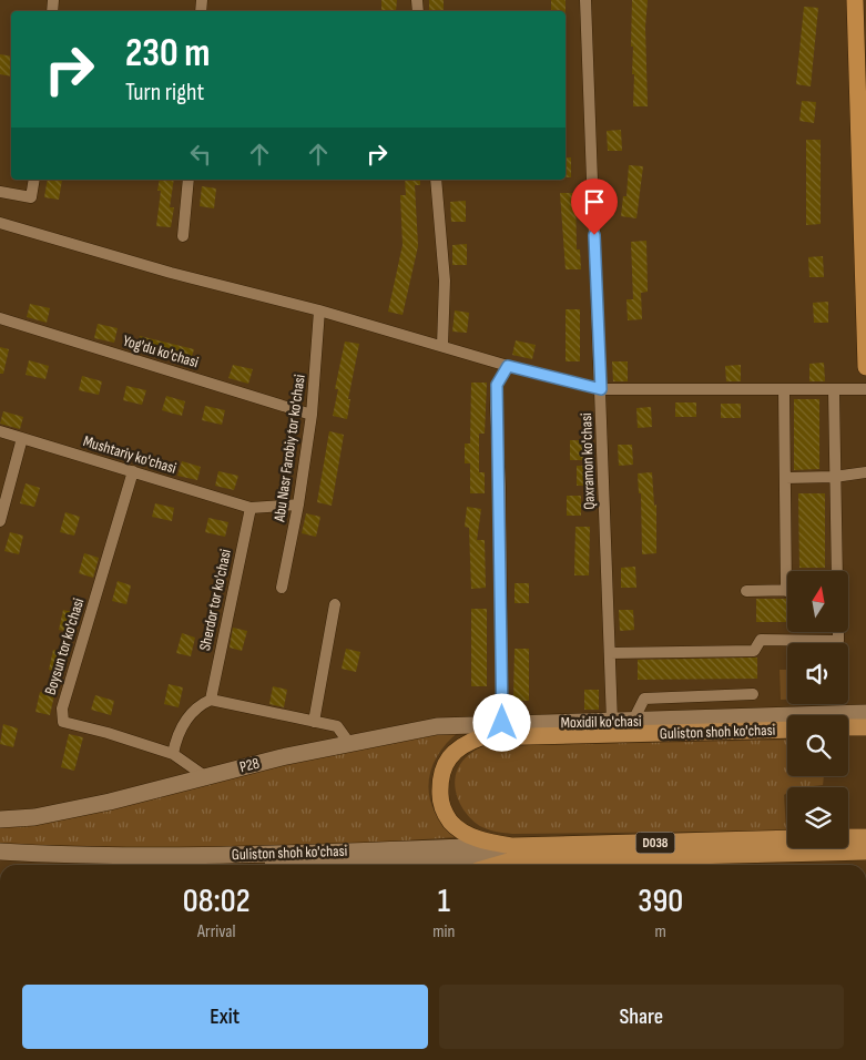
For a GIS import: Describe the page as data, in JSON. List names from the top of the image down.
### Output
{
  "streets": {
    "main road": [
      "Moxidil ko'chasi",
      "Guliston shoh ko'chasi",
      "Р28",
      "D038"
    ],
    "street": [
      "Yog'du ko'chasi",
      "Abu Nasr Farobiy tor ko'chasi",
      "Mushtariy ko'chasi",
      "Qaxramon ko'chasi",
      "Sherdor tor ko'chasi",
      "Boysun tor ko'chasi"
    ]
  },
  "crossings": [
    ["Yog'du ko'chasi", "Abu Nasr Farobiy tor ko'chasi"],
    ["Mushtariy ko'chasi", "Sherdor tor ko'chasi"],
    ["Mushtariy ko'chasi", "Boysun tor ko'chasi"],
    ["Qaxramon ko'chasi", "Moxidil ko'chasi"],
    ["Moxidil ko'chasi", "Р28"]
  ],
  "north": "top",
  "page": {
    "turn": ["230 m", "Turn right"],
    "eta": [
      "08:02",
      "Arrival",
      "1",
      "min",
      "390",
      "m"
    ],
    "buttons": ["Exit", "Share"]
  }
}
